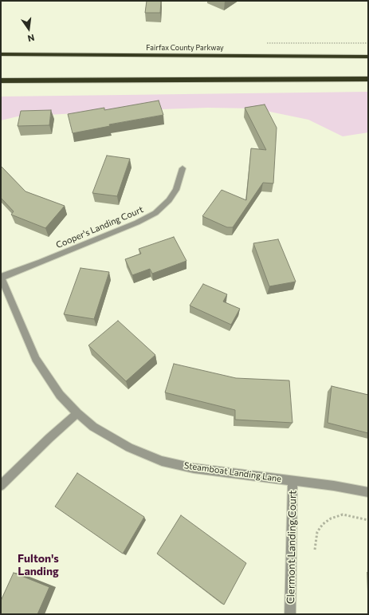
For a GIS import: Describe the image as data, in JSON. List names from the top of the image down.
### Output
{
  "streets": {
    "highway": ["Fairfax County Parkway"],
    "street": ["Cooper's Landing Court", "Steamboat Landing Lane", "Clermont Landing Court"]
  },
  "crossings": [
    ["Cooper's Landing Court", "Steamboat Landing Lane"],
    ["Steamboat Landing Lane", "Clermont Landing Court"]
  ],
  "districts": ["Fulton's Landing"],
  "north": "bottom"
}
